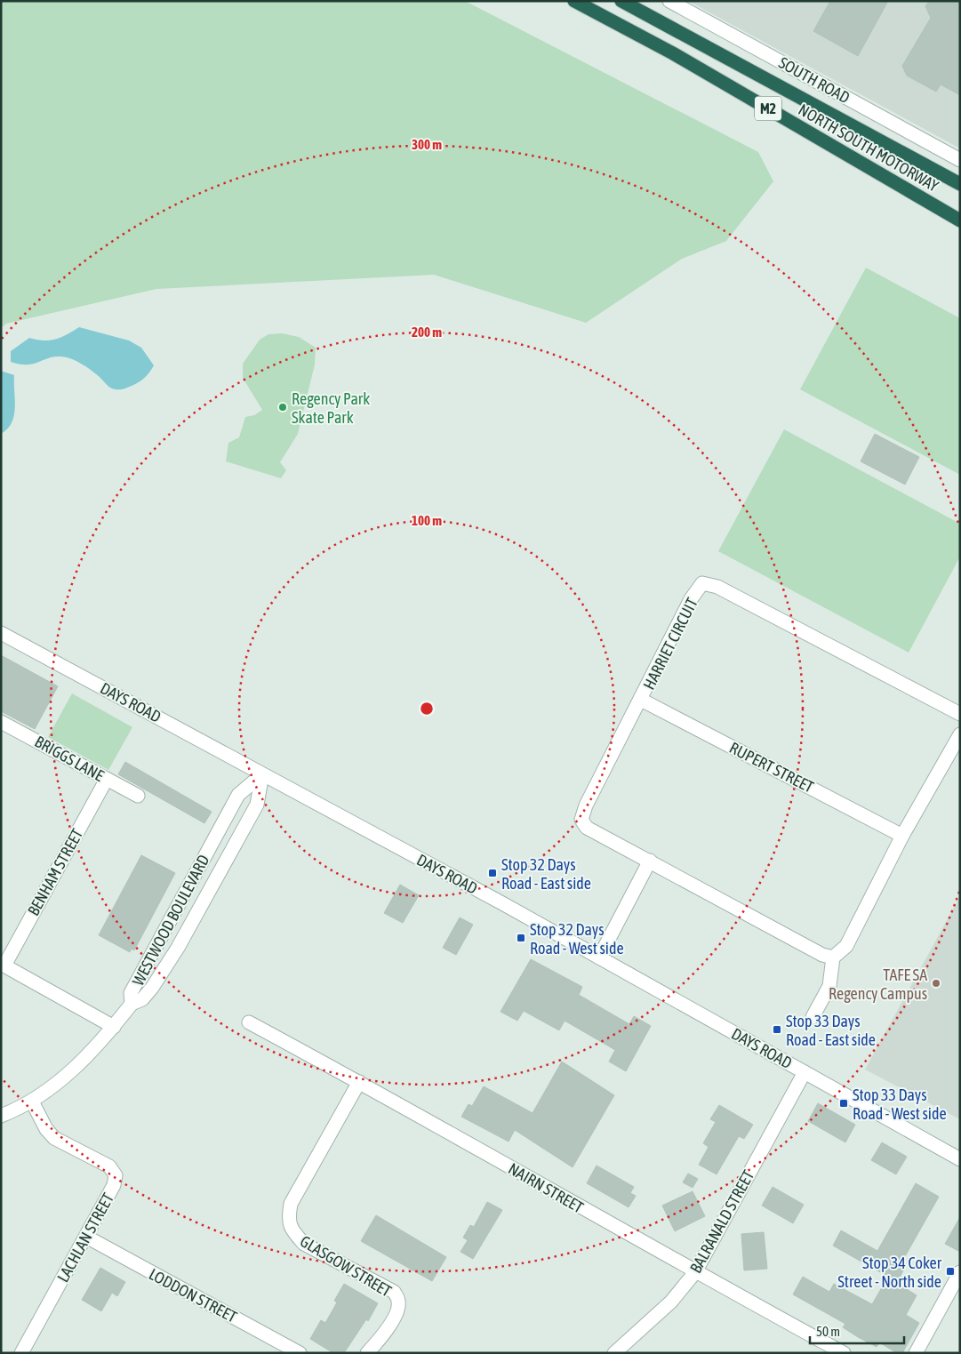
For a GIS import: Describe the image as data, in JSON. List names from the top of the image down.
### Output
{
  "streets": {
    "highway": ["M2", "NORTH SOUTH MOTORWAY"],
    "street": [
      "SOUTH ROAD",
      "HARRIET CIRCUIT",
      "DAYS ROAD",
      "BRIGGS LANE",
      "RUPERT STREET",
      "BENHAM STREET",
      "WESTWOOD BOULEVARD",
      "NAIRN STREET",
      "BALRANALD STREET",
      "LACHLAN STREET",
      "GLASGOW STREET",
      "LODDON STREET"
    ]
  },
  "crossings": [
    ["HARRIET CIRCUIT", "RUPERT STREET"],
    ["DAYS ROAD", "WESTWOOD BOULEVARD"],
    ["DAYS ROAD", "BALRANALD STREET"],
    ["BRIGGS LANE", "BENHAM STREET"],
    ["NAIRN STREET", "BALRANALD STREET"],
    ["NAIRN STREET", "GLASGOW STREET"],
    ["LACHLAN STREET", "LODDON STREET"]
  ],
  "places": {
    "other": ["Regency Park Skate Park", "TAFE SA Regency Campus"],
    "transit": [
      "Stop 32 Days Road - East side",
      "Stop 32 Days Road - West side",
      "Stop 33 Days Road - East side",
      "Stop 33 Days Road - West side",
      "Stop 34 Coker Street - North side"
    ]
  },
  "scale_bar": "50 m",
  "rings": ["300 m", "200 m", "100 m"]
}
